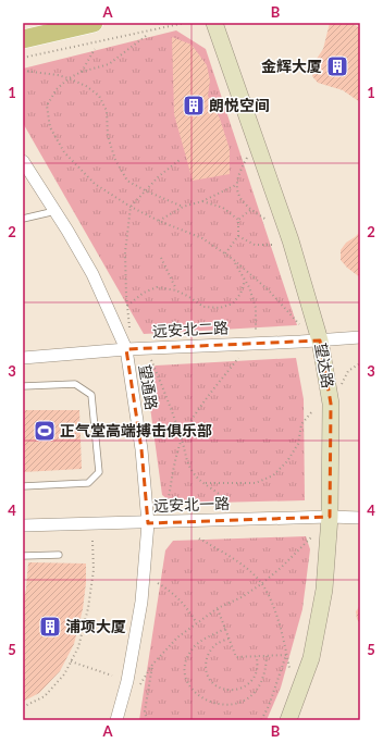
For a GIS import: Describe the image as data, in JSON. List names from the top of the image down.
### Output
{
  "streets": {
    "street": [
      "远安北二路",
      "望达路",
      "望通路",
      "远安北一路"
    ]
  },
  "crossings": [
    ["远安北二路", "望达路"],
    ["远安北二路", "望通路"],
    ["望达路", "远安北一路"],
    ["望通路", "远安北一路"]
  ],
  "places": {
    "building": ["金辉大厦", "朗悦空间", "浦项大厦"],
    "sports": ["正气堂高端搏击俱乐部"]
  },
  "grid": {
    "columns": ["A", "B"],
    "rows": [
      "1",
      "2",
      "3",
      "4",
      "5"
    ]
  }
}
